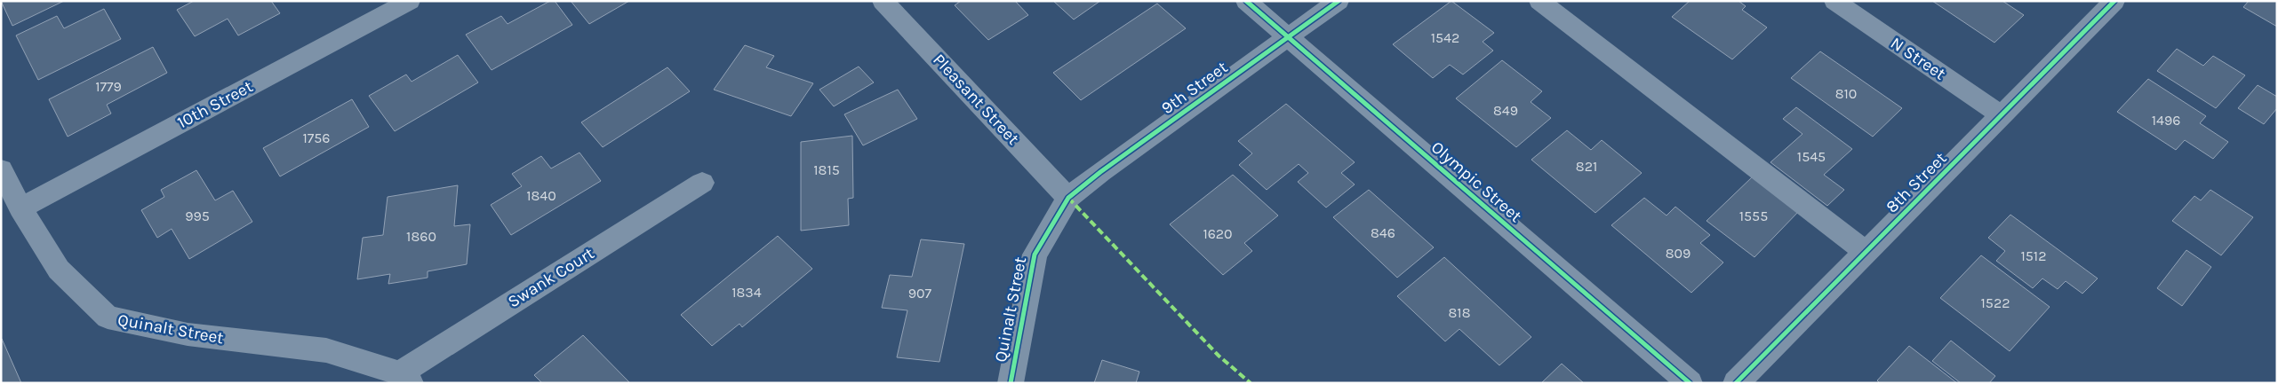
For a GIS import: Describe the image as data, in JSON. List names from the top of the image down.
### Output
{
  "streets": {
    "street": [
      "N Street",
      "9th Street",
      "Pleasant Street",
      "10th Street",
      "Olympic Street",
      "8th Street",
      "Swank Court",
      "Quinalt Street"
    ]
  },
  "crossings": [
    ["N Street", "8th Street"],
    ["9th Street", "Pleasant Street"],
    ["9th Street", "Olympic Street"],
    ["9th Street", "Quinalt Street"],
    ["Pleasant Street", "Quinalt Street"],
    ["10th Street", "Quinalt Street"],
    ["Swank Court", "Quinalt Street"]
  ],
  "house_numbers": [
    "1542",
    "1779",
    "810",
    "849",
    "1496",
    "1756",
    "1545",
    "821",
    "1815",
    "1840",
    "995",
    "1555",
    "846",
    "1620",
    "1860",
    "809",
    "1512",
    "1834",
    "907",
    "1522",
    "818"
  ]
}
